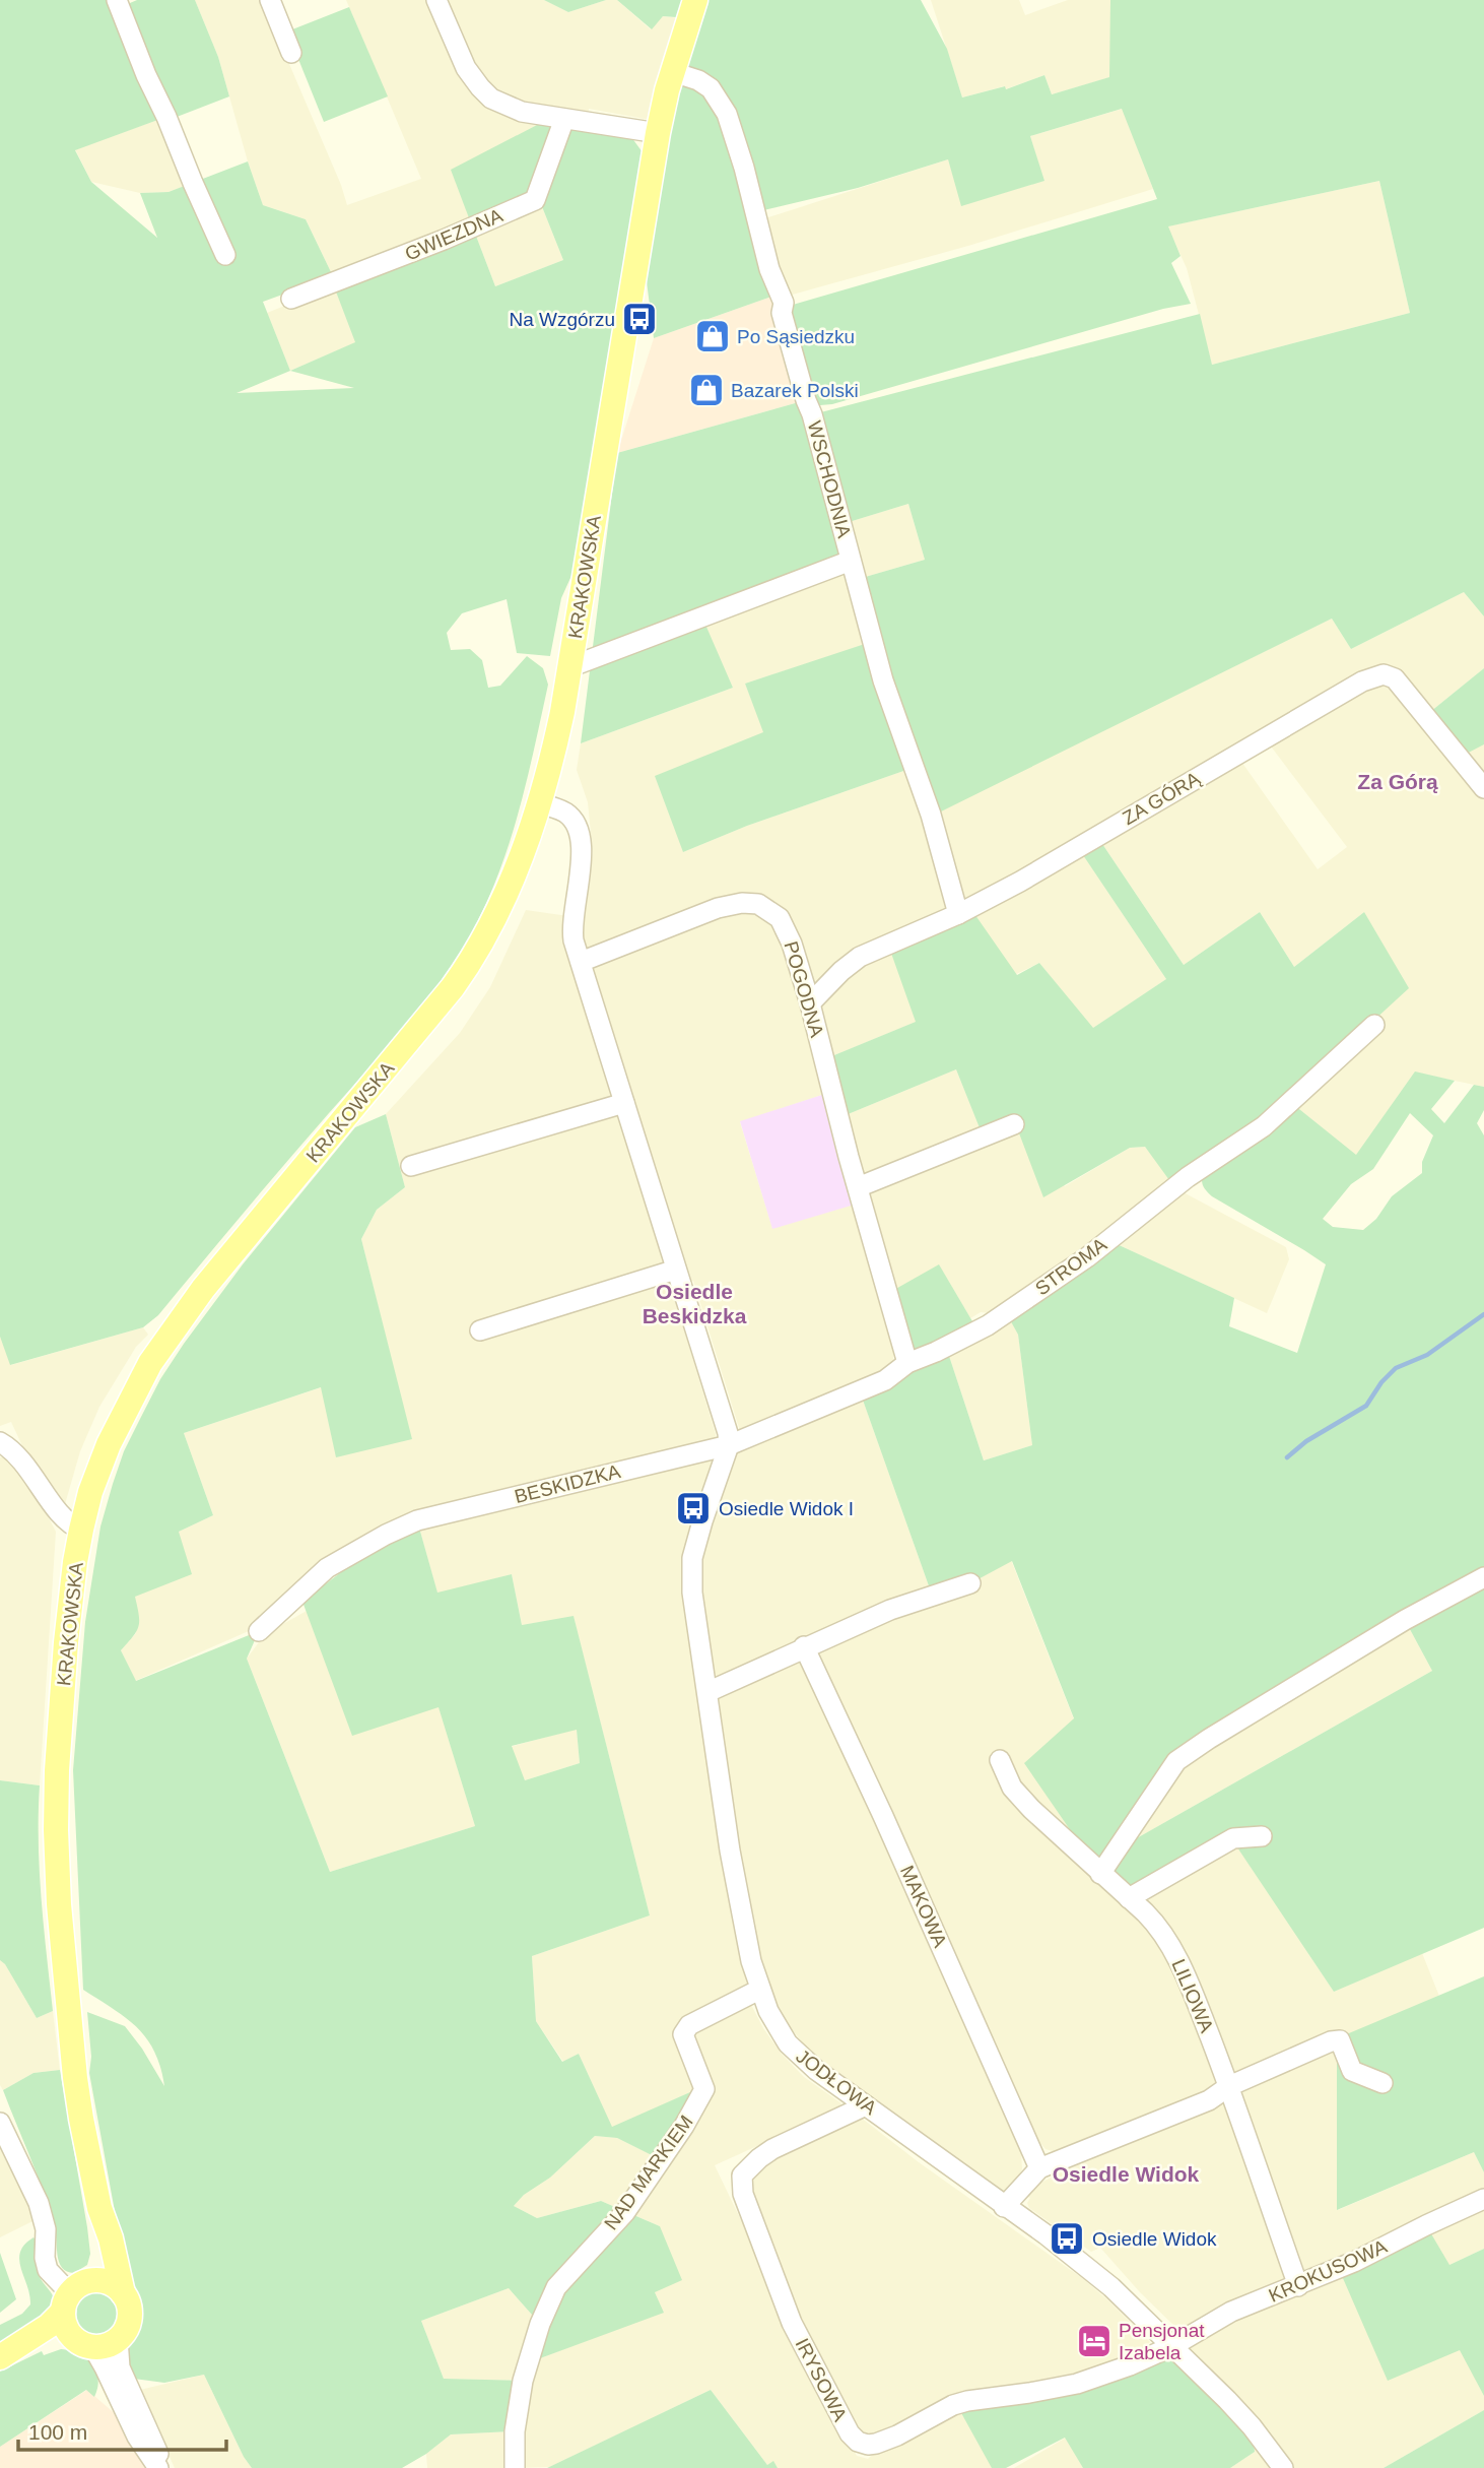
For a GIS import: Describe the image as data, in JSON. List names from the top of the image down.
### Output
{
  "streets": {
    "main road": ["KRAKOWSKA"],
    "street": [
      "GWIEZDNA",
      "WSCHODNIA",
      "ZA GÓRĄ",
      "POGODNA",
      "STROMA",
      "BESKIDZKA",
      "MAKOWA",
      "LILIOWA",
      "JODŁOWA",
      "NAD MARKIEM",
      "KROKUSOWA",
      "IRYSOWA"
    ]
  },
  "crossings": [
    ["WSCHODNIA", "KRAKOWSKA"],
    ["WSCHODNIA", "ZA GÓRĄ"],
    ["ZA GÓRĄ", "POGODNA"],
    ["POGODNA", "STROMA"],
    ["STROMA", "BESKIDZKA"],
    ["STROMA", "JODŁOWA"],
    ["BESKIDZKA", "JODŁOWA"],
    ["LILIOWA", "KROKUSOWA"],
    ["JODŁOWA", "NAD MARKIEM"],
    ["JODŁOWA", "KROKUSOWA"],
    ["JODŁOWA", "IRYSOWA"],
    ["KROKUSOWA", "IRYSOWA"]
  ],
  "districts": ["Za Górą", "Osiedle Beskidzka", "Osiedle Widok"],
  "places": {
    "bus stop": ["Na Wzgórzu", "Osiedle Widok I", "Osiedle Widok"],
    "shop": ["Po Sąsiedzku", "Bazarek Polski"],
    "hotel": ["Pensjonat Izabela"]
  },
  "scale_bar": "100 m"
}
